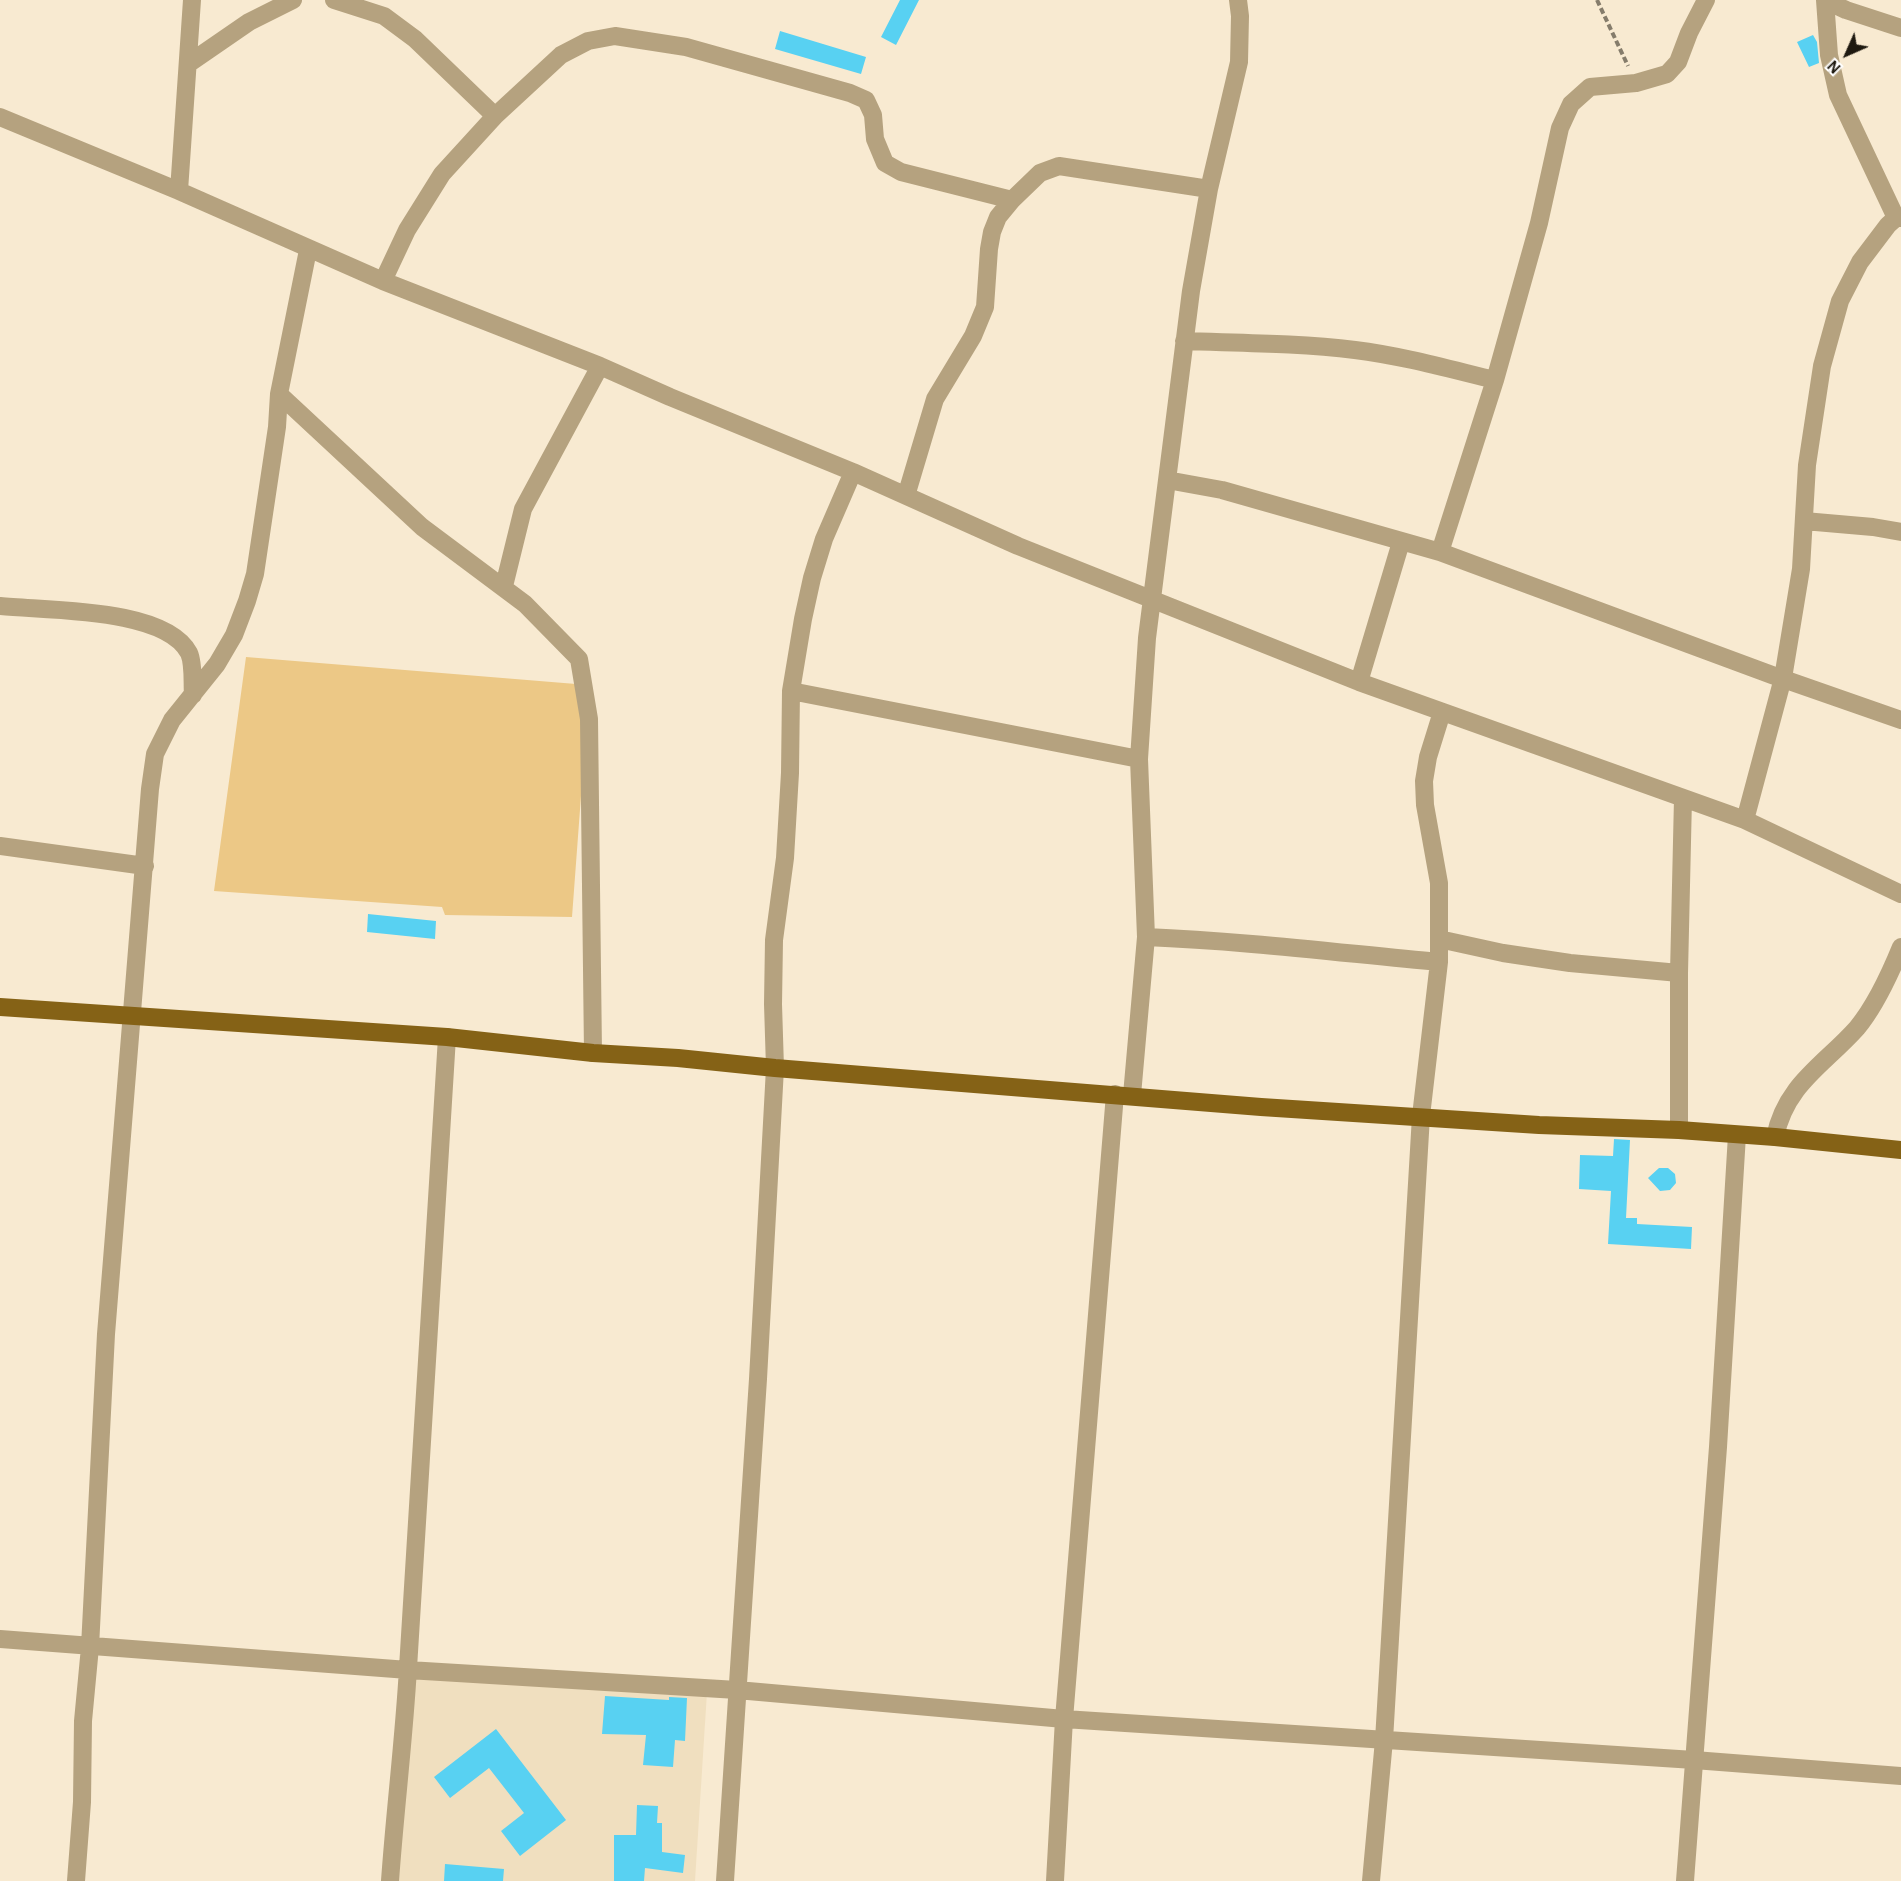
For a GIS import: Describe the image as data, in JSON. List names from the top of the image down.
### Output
{
  "north": "bottom left"
}
